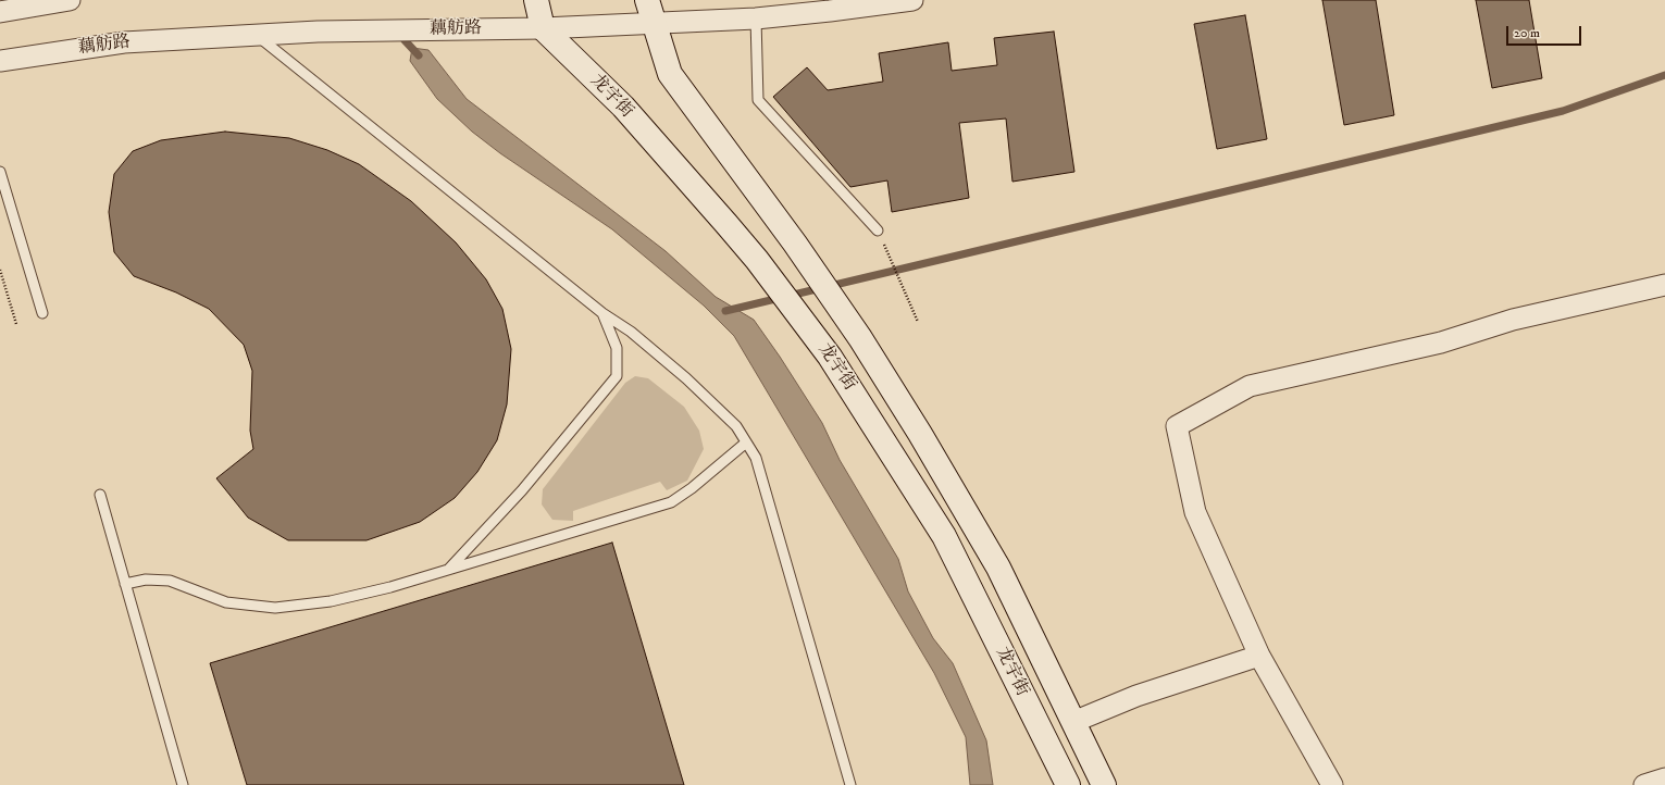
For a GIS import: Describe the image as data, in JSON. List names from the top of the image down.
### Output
{
  "streets": {
    "street": ["藕舫路", "龙宇街"]
  },
  "crossings": [
    ["藕舫路", "龙宇街"]
  ],
  "scale_bar": "20 m"
}
